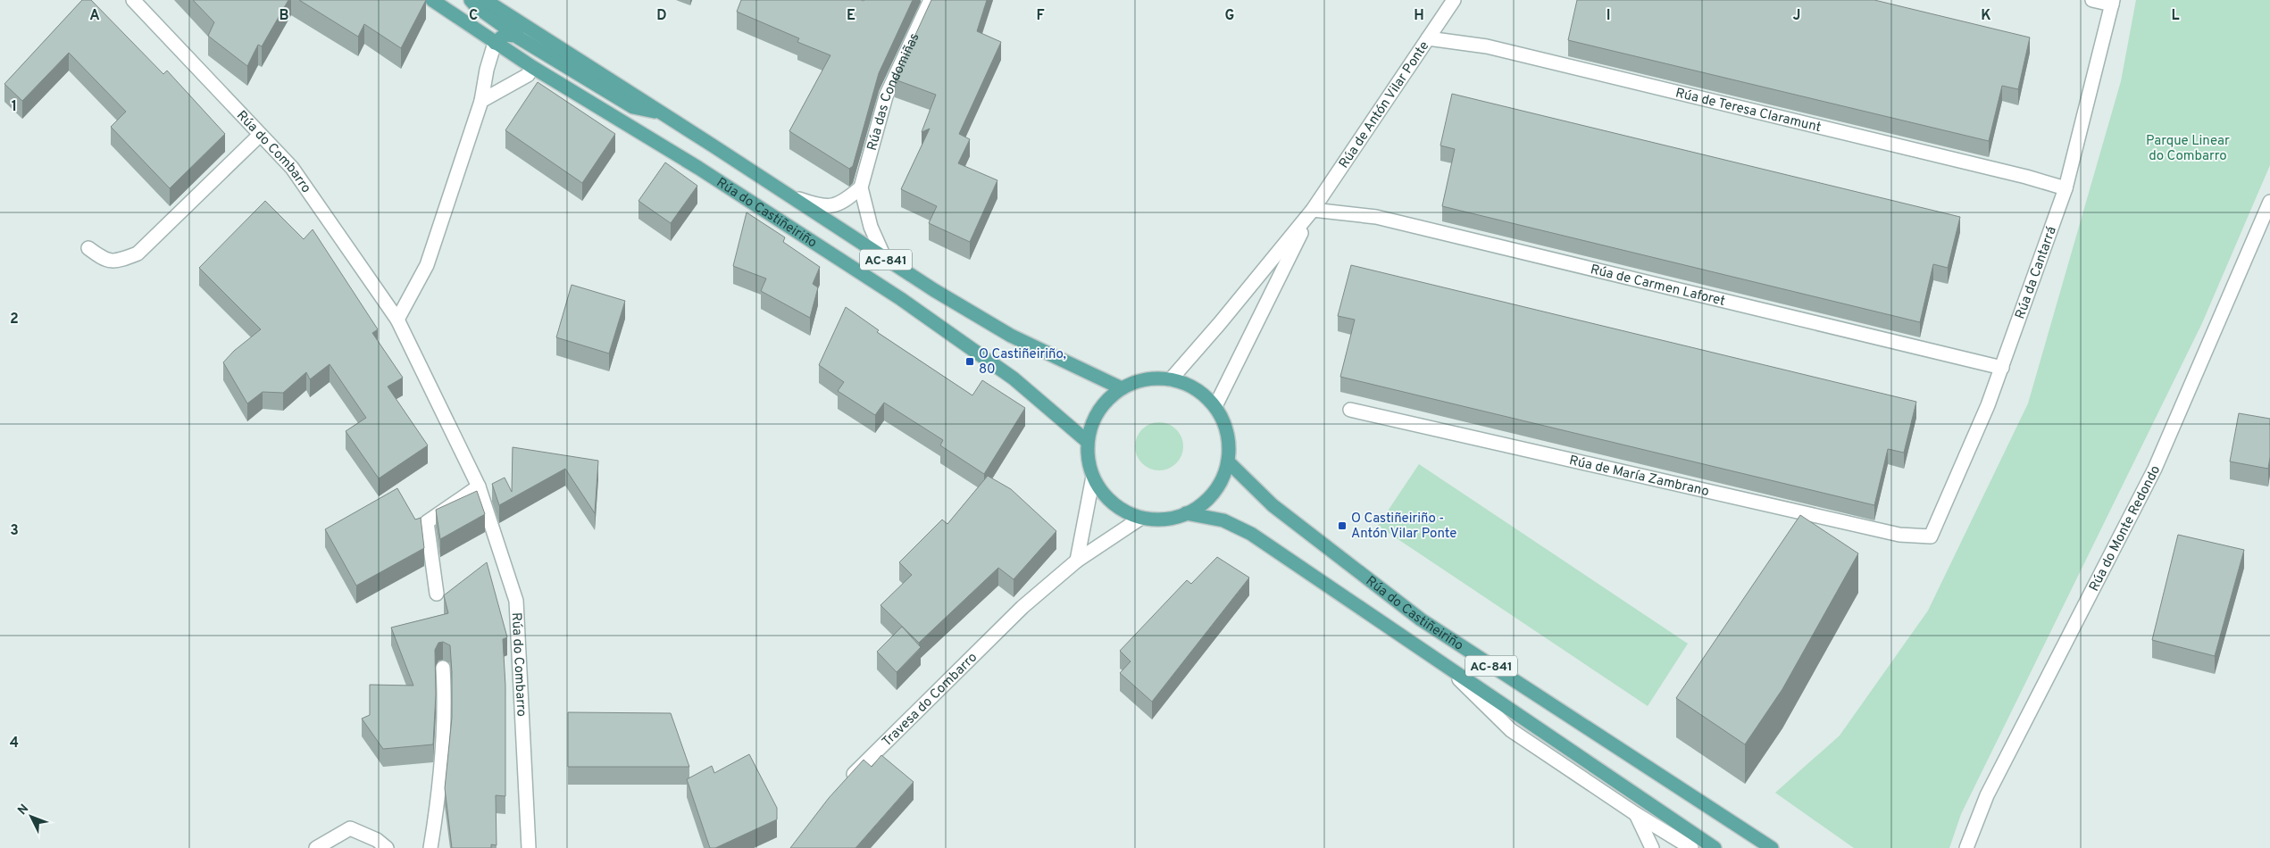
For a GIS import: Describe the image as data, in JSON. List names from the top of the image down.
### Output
{
  "streets": {
    "main road": ["Rúa do Castiñeiriño", "AC-841"],
    "street": [
      "Rúa das Condomiñas",
      "Rúa de Antón Vilar Ponte",
      "Rúa de Teresa Claramunt",
      "Rúa do Combarro",
      "Rúa da Cantarrá",
      "Rúa de Carmen Laforet",
      "Rúa de María Zambrano",
      "Rúa do Monte Redondo",
      "Travesa do Combarro"
    ]
  },
  "crossings": [
    ["Rúa das Condomiñas", "Rúa do Castiñeiriño"],
    ["Rúa de Antón Vilar Ponte", "Rúa de Teresa Claramunt"],
    ["Rúa de Antón Vilar Ponte", "Rúa do Castiñeiriño"],
    ["Rúa de Antón Vilar Ponte", "Rúa de Carmen Laforet"],
    ["Rúa de Antón Vilar Ponte", "Travesa do Combarro"],
    ["Rúa de Teresa Claramunt", "Rúa da Cantarrá"],
    ["Rúa do Castiñeiriño", "Travesa do Combarro"],
    ["Rúa da Cantarrá", "Rúa de Carmen Laforet"],
    ["Rúa da Cantarrá", "Rúa de María Zambrano"]
  ],
  "parks": ["Parque Linear do Combarro"],
  "places": {
    "transit": ["O Castiñeiriño, 80", "O Castiñeiriño - Antón Vilar Ponte"]
  },
  "north": "top left",
  "grid": {
    "columns": [
      "A",
      "B",
      "C",
      "D",
      "E",
      "F",
      "G",
      "H",
      "I",
      "J",
      "K",
      "L"
    ],
    "rows": [
      "1",
      "2",
      "3",
      "4"
    ]
  }
}
